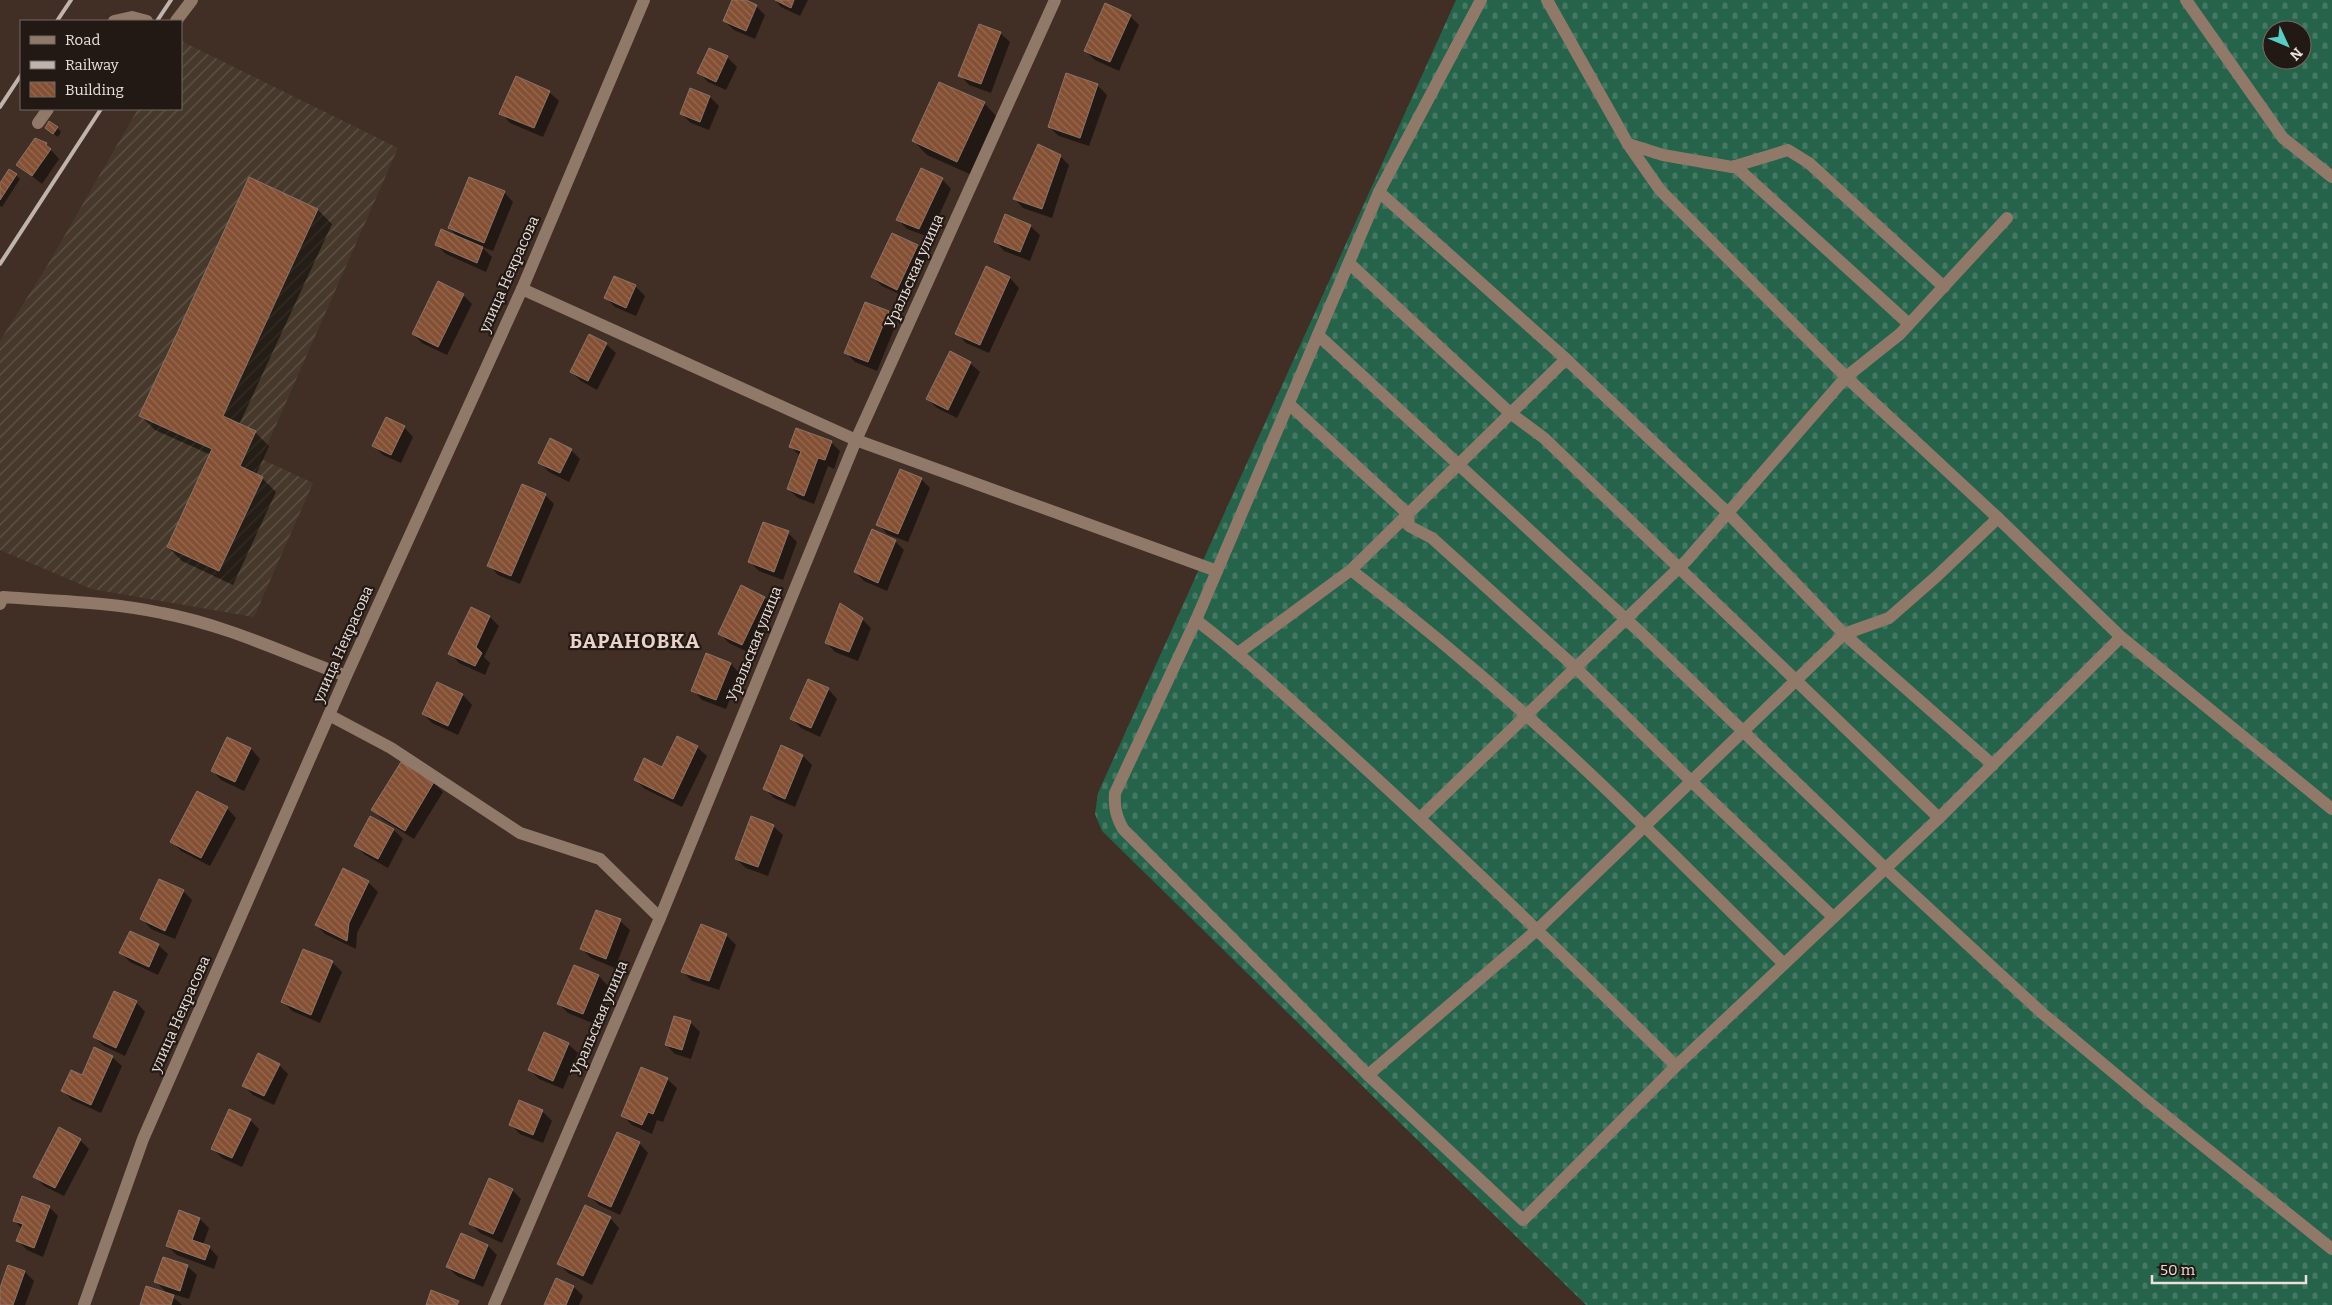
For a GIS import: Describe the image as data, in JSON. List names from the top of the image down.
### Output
{
  "streets": {
    "street": ["Уральская улица", "улица Некрасова"]
  },
  "districts": ["БАРАНОВКА"],
  "legend": ["Road", "Railway", "Building"],
  "scale_bar": "50 m",
  "north": "bottom right"
}
